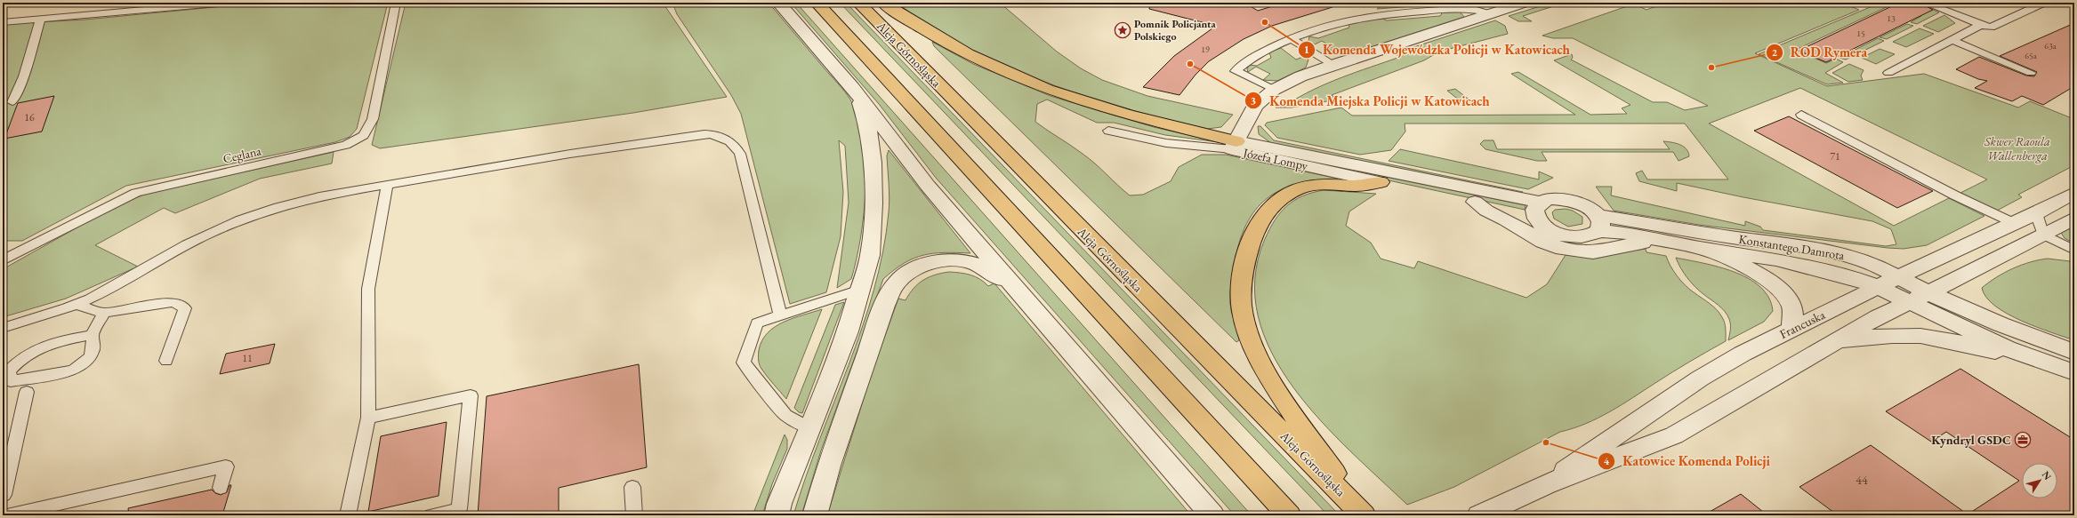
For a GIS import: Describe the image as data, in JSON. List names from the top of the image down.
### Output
{
  "streets": {
    "highway": ["Aleja Górnośląska"],
    "street": ["Józefa Lompy", "Konstantego Damrota", "Francuska"],
    "lane": ["Ceglana"]
  },
  "crossings": [
    ["Konstantego Damrota", "Francuska"]
  ],
  "parks": ["Skwer Raoula Wallenberga"],
  "places": {
    "other": [
      "Komenda Wojewódzka Policji w Katowicach",
      "Komenda Miejska Policji w Katowicach",
      "ROD Rymera",
      "Katowice Komenda Policji"
    ],
    "place": ["Pomnik Policjanta Polskiego"],
    "office": ["Kyndryl GSDC"]
  },
  "house_numbers": [
    "13",
    "15",
    "63a",
    "19",
    "65a",
    "16",
    "71",
    "11",
    "44"
  ],
  "north": "top right"
}
